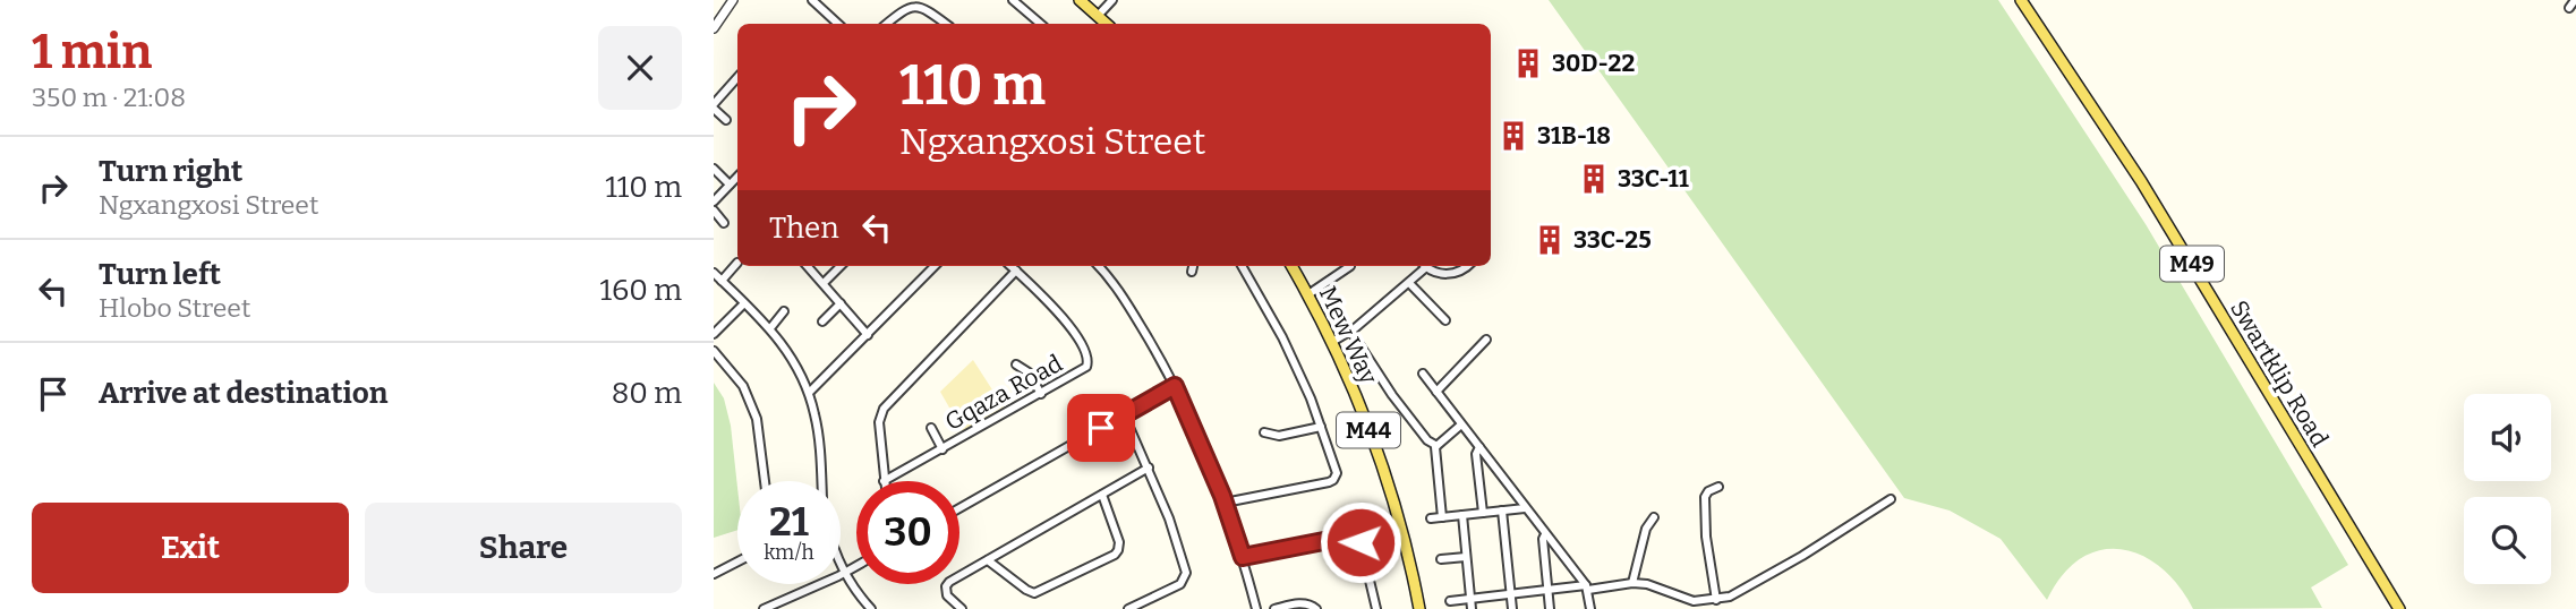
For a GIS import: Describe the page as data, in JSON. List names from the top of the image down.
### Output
{
  "streets": {
    "main road": [
      "M49",
      "Mew Way",
      "Swartklip Road",
      "M44"
    ],
    "street": ["Gqaza Road"]
  },
  "places": {
    "building": [
      "30D-22",
      "31B-18",
      "33C-11",
      "33C-25"
    ]
  },
  "page": {
    "heading": ["1 min", "350 m · 21:08"],
    "turn": ["110 m", "Ngxangxosi Street"],
    "list": [
      {
        "name": "Turn right",
        "note": "Ngxangxosi Street",
        "value": "110 m"
      },
      {
        "name": "Turn left",
        "note": "Hlobo Street",
        "value": "160 m"
      },
      {
        "name": "Arrive at destination",
        "value": "80 m"
      }
    ],
    "then": "Then",
    "speed": "21 km/h",
    "limit": "30",
    "buttons": ["Exit", "Share"]
  }
}
